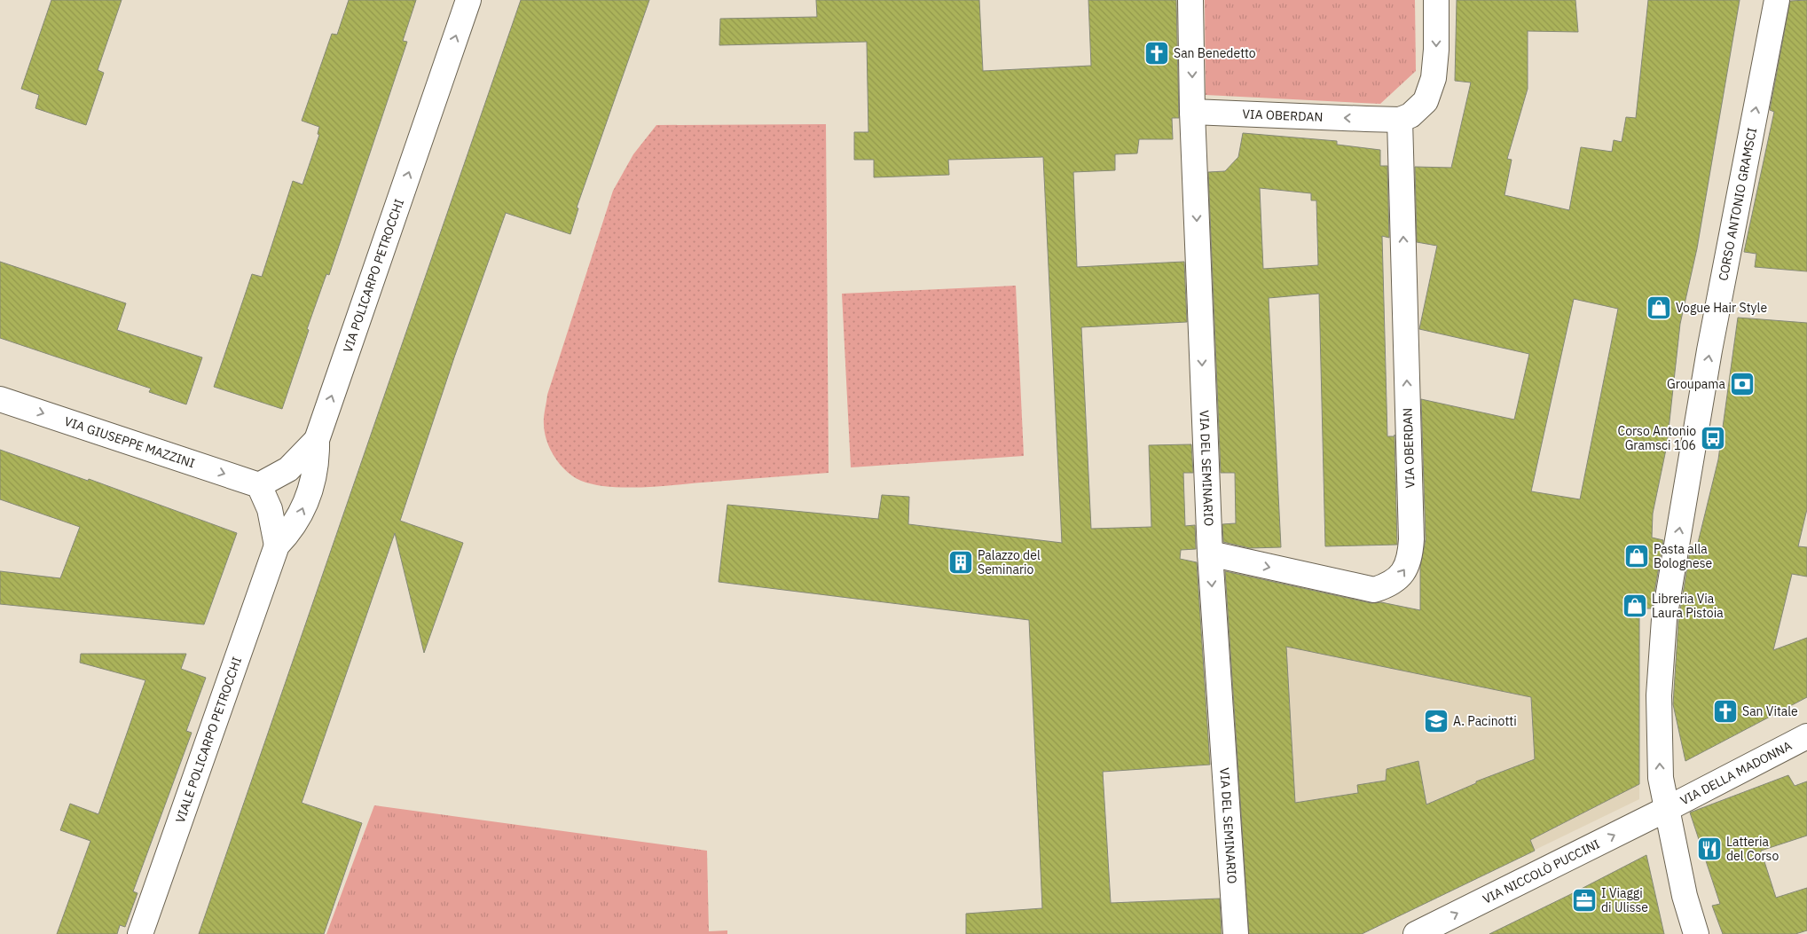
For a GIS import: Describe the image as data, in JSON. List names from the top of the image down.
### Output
{
  "streets": {
    "street": [
      "VIA OBERDAN",
      "CORSO ANTONIO GRAMSCI",
      "VIA POLICARPO PETROCCHI",
      "VIA GIUSEPPE MAZZINI",
      "VIA DEL SEMINARIO",
      "VIALE POLICARPO PETROCCHI",
      "VIA DELLA MADONNA",
      "VIA NICCOLÒ PUCCINI"
    ]
  },
  "crossings": [
    ["VIA OBERDAN", "VIA DEL SEMINARIO"],
    ["CORSO ANTONIO GRAMSCI", "VIA DELLA MADONNA"],
    ["CORSO ANTONIO GRAMSCI", "VIA NICCOLÒ PUCCINI"],
    ["VIA POLICARPO PETROCCHI", "VIALE POLICARPO PETROCCHI"],
    ["VIA DELLA MADONNA", "VIA NICCOLÒ PUCCINI"]
  ],
  "one_way": [
    "CORSO ANTONIO GRAMSCI",
    "VIA POLICARPO PETROCCHI",
    "VIA GIUSEPPE MAZZINI",
    "VIA DEL SEMINARIO",
    "VIA NICCOLÒ PUCCINI"
  ],
  "places": {
    "church": ["San Benedetto", "San Vitale"],
    "shop": ["Vogue Hair Style", "Pasta alla Bolognese", "Libreria Via Laura Pistoia"],
    "bank": ["Groupama"],
    "bus stop": ["Corso Antonio Gramsci 106"],
    "building": ["Palazzo del Seminario"],
    "school or university": ["A. Pacinotti"],
    "restaurant": ["Latteria del Corso"],
    "office": ["I Viaggi di Ulisse"]
  }
}
